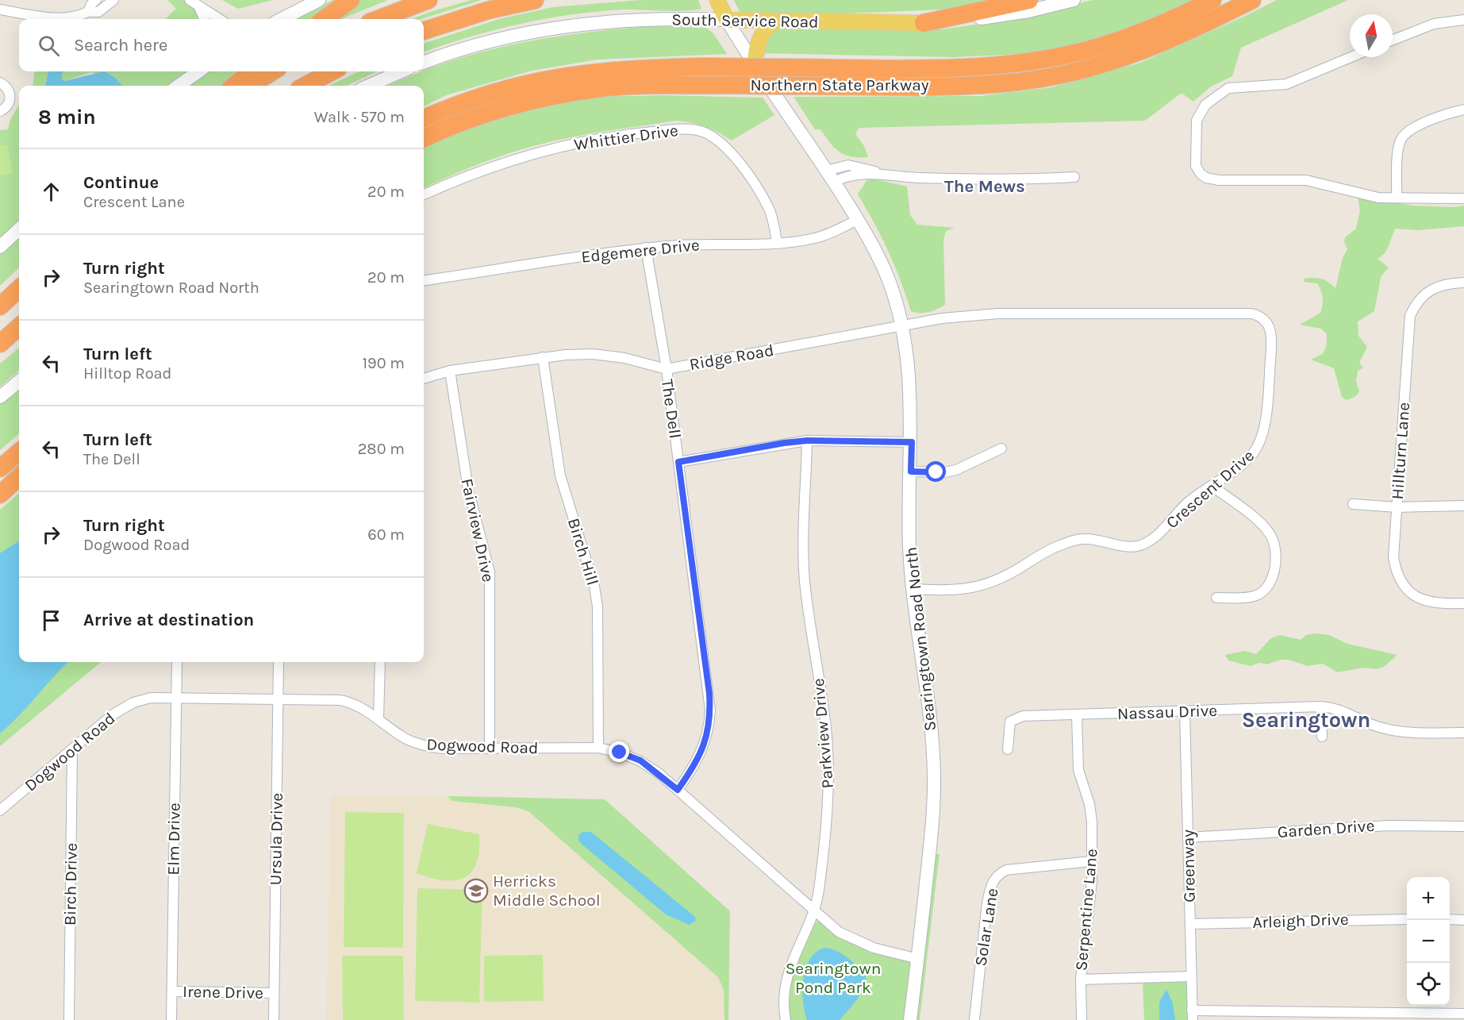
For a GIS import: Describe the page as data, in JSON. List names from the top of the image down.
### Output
{
  "streets": {
    "highway": ["Northern State Parkway"],
    "main road": ["South Service Road", "Searingtown Road North"],
    "street": [
      "Whittier Drive",
      "Edgemere Drive",
      "Ridge Road",
      "The Dell",
      "Hillturn Lane",
      "Crescent Drive",
      "Fairview Drive",
      "Birch Hill",
      "Nassau Drive",
      "Parkview Drive",
      "Dogwood Road",
      "Garden Drive",
      "Elm Drive",
      "Ursula Drive",
      "Greenway",
      "Birch Drive",
      "Serpentine Lane",
      "Arleigh Drive",
      "Solar Lane",
      "Irene Drive"
    ]
  },
  "crossings": [
    ["South Service Road", "Searingtown Road North"],
    ["Whittier Drive", "Edgemere Drive"],
    ["Edgemere Drive", "The Dell"],
    ["Edgemere Drive", "Searingtown Road North"],
    ["Ridge Road", "The Dell"],
    ["Ridge Road", "Crescent Drive"],
    ["Ridge Road", "Fairview Drive"],
    ["Ridge Road", "Birch Hill"],
    ["Ridge Road", "Searingtown Road North"],
    ["The Dell", "Dogwood Road"],
    ["Crescent Drive", "Searingtown Road North"],
    ["Fairview Drive", "Dogwood Road"],
    ["Birch Hill", "Dogwood Road"],
    ["Searingtown Road North", "Dogwood Road"],
    ["Nassau Drive", "Greenway"],
    ["Nassau Drive", "Serpentine Lane"],
    ["Parkview Drive", "Dogwood Road"],
    ["Dogwood Road", "Elm Drive"],
    ["Dogwood Road", "Ursula Drive"],
    ["Dogwood Road", "Birch Drive"],
    ["Garden Drive", "Greenway"],
    ["Elm Drive", "Irene Drive"],
    ["Ursula Drive", "Irene Drive"],
    ["Greenway", "Arleigh Drive"],
    ["Serpentine Lane", "Solar Lane"]
  ],
  "districts": ["The Mews", "Searingtown"],
  "parks": ["Searingtown Pond Park"],
  "places": {
    "school or university": ["Herricks Middle School"]
  },
  "north": "top",
  "page": {
    "search": "Search here",
    "heading": ["8 min", "Walk · 570 m"],
    "list": [
      ["Continue", "Crescent Lane", "20 m"],
      ["Turn right", "Searingtown Road North", "20 m"],
      ["Turn left", "Hilltop Road", "190 m"],
      ["Turn left", "The Dell", "280 m"],
      ["Turn right", "Dogwood Road", "60 m"],
      "Arrive at destination"
    ],
    "map_buttons": ["+", "−"]
  }
}
